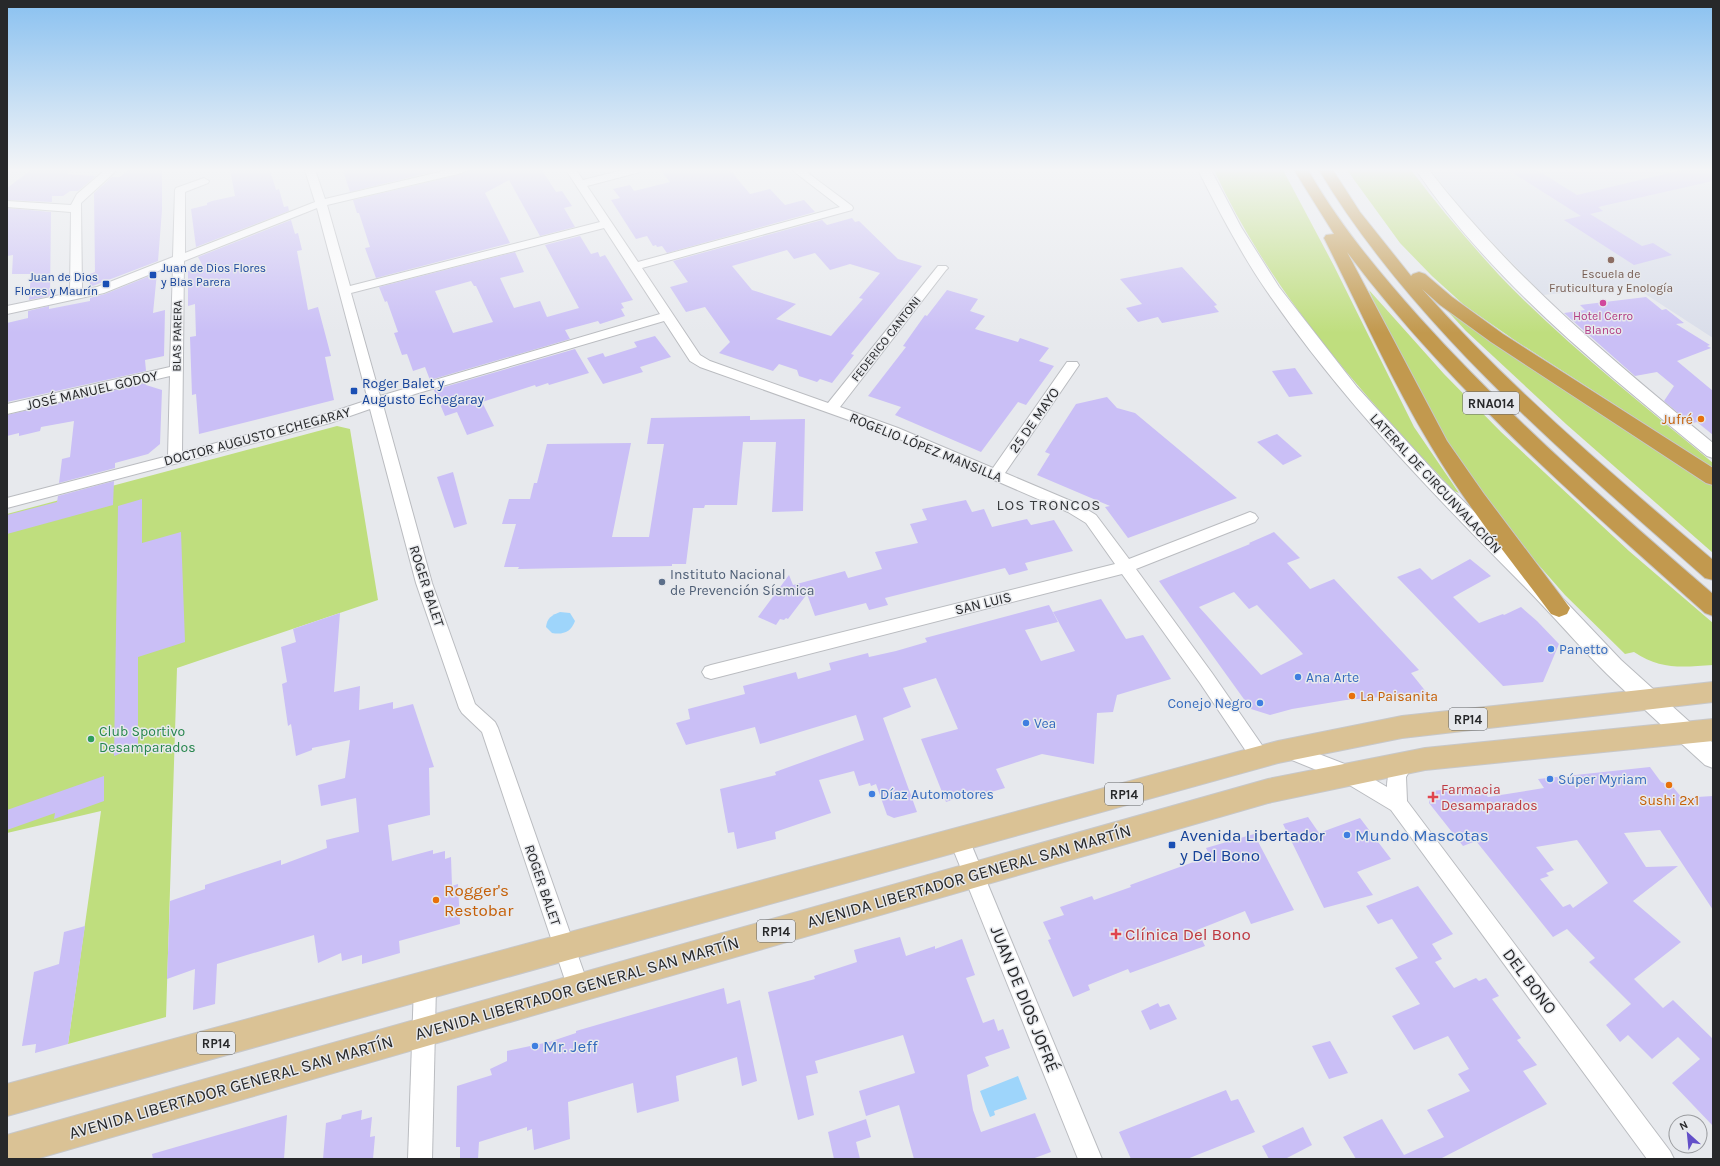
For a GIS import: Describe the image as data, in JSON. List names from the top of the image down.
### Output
{
  "streets": {
    "highway": ["RNA014"],
    "main road": ["RP14", "AVENIDA LIBERTADOR GENERAL SAN MARTÍN"],
    "street": [
      "BLAS PARERA",
      "FEDERICO CANTONI",
      "JOSÉ MANUEL GODOY",
      "25 DE MAYO",
      "DOCTOR AUGUSTO ECHEGARAY",
      "ROGELIO LÓPEZ MANSILLA",
      "LATERAL DE CIRCUNVALACIÓN",
      "ROGER BALET",
      "SAN LUIS",
      "DEL BONO",
      "JUAN DE DIOS JOFRÉ"
    ]
  },
  "crossings": [
    ["BLAS PARERA", "JOSÉ MANUEL GODOY"],
    ["BLAS PARERA", "DOCTOR AUGUSTO ECHEGARAY"],
    ["FEDERICO CANTONI", "ROGELIO LÓPEZ MANSILLA"],
    ["25 DE MAYO", "ROGELIO LÓPEZ MANSILLA"],
    ["DOCTOR AUGUSTO ECHEGARAY", "ROGELIO LÓPEZ MANSILLA"],
    ["DOCTOR AUGUSTO ECHEGARAY", "ROGER BALET"],
    ["ROGELIO LÓPEZ MANSILLA", "SAN LUIS"],
    ["ROGELIO LÓPEZ MANSILLA", "RP14"],
    ["LATERAL DE CIRCUNVALACIÓN", "RP14"],
    ["LATERAL DE CIRCUNVALACIÓN", "AVENIDA LIBERTADOR GENERAL SAN MARTÍN"],
    ["ROGER BALET", "RP14"],
    ["ROGER BALET", "AVENIDA LIBERTADOR GENERAL SAN MARTÍN"],
    ["RP14", "DEL BONO"],
    ["RP14", "JUAN DE DIOS JOFRÉ"],
    ["AVENIDA LIBERTADOR GENERAL SAN MARTÍN", "DEL BONO"],
    ["AVENIDA LIBERTADOR GENERAL SAN MARTÍN", "JUAN DE DIOS JOFRÉ"]
  ],
  "districts": ["LOS TRONCOS"],
  "places": {
    "other": [
      "Escuela de Fruticultura y Enología",
      "Hotel Cerro Blanco",
      "Jufré",
      "Instituto Nacional de Prevención Sísmica",
      "Panetto",
      "Ana Arte",
      "La Paisanita",
      "Conejo Negro",
      "Vea",
      "Club Sportivo Desamparados",
      "Súper Myriam",
      "Sushi 2x1",
      "Díaz Automotores",
      "Mundo Mascotas",
      "Rogger's Restobar",
      "Mr. Jeff"
    ],
    "transit": [
      "Juan de Dios Flores y Blas Parera",
      "Juan de Dios Flores y Maurín",
      "Roger Balet y Augusto Echegaray",
      "Avenida Libertador y Del Bono"
    ],
    "health": ["Farmacia Desamparados", "Clínica Del Bono"]
  },
  "north": "top left"
}
